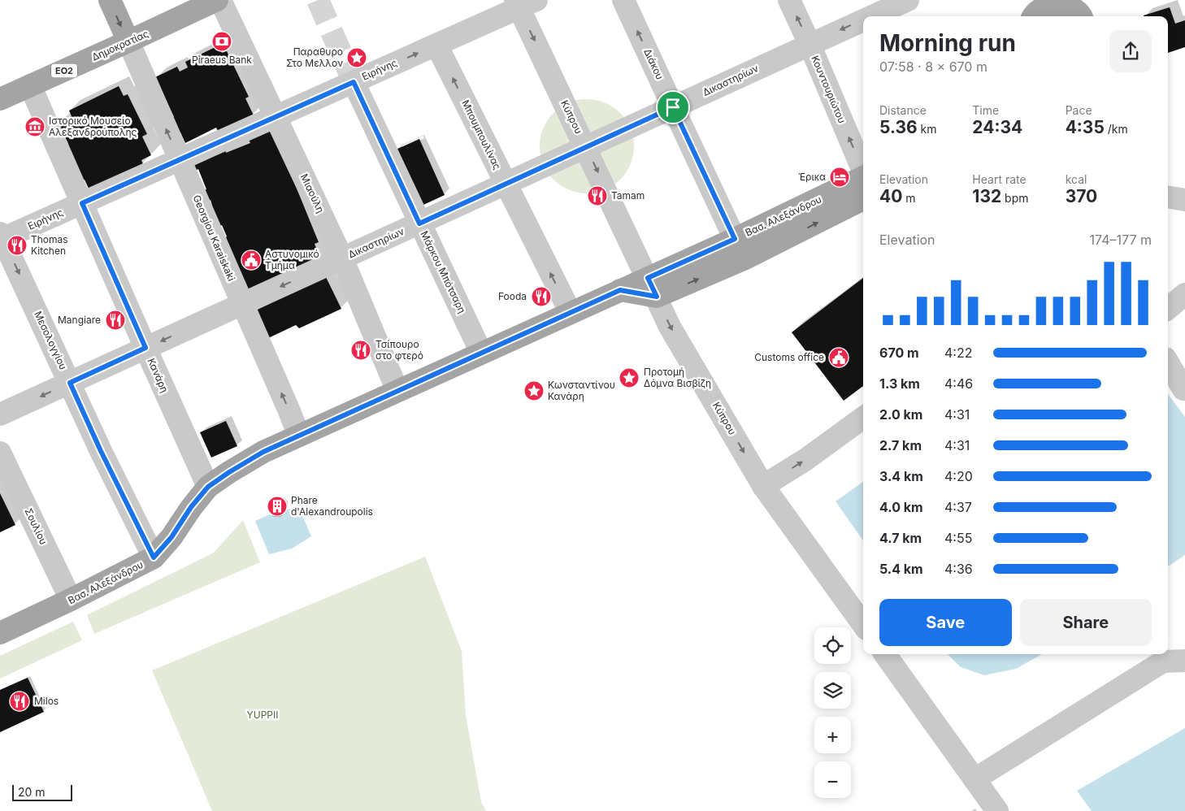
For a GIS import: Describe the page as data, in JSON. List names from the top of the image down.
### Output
{
  "streets": {
    "main road": ["Δημοκρατίας", "ΕΟ2", "Βασ. Αλεξάνδρου"],
    "street": [
      "Διάκου",
      "Ειρήνης",
      "Δικαστηρίων",
      "Κουντουριώτου",
      "Κύπρου",
      "Μπουμπουλίνας",
      "Μιαούλη",
      "Georgiou Karaiskaki",
      "Μάρκου Μπότσαρη",
      "Μεσολογγίου",
      "Κανάρη",
      "Σουλίου"
    ]
  },
  "crossings": [
    ["Δημοκρατίας", "Μιαούλη"],
    ["Δημοκρατίας", "Georgiou Karaiskaki"],
    ["Δημοκρατίας", "Κανάρη"],
    ["Διάκου", "Δικαστηρίων"],
    ["Διάκου", "Βασ. Αλεξάνδρου"],
    ["Ειρήνης", "Κύπρου"],
    ["Ειρήνης", "Μπουμπουλίνας"],
    ["Ειρήνης", "Μιαούλη"],
    ["Ειρήνης", "Georgiou Karaiskaki"],
    ["Ειρήνης", "Μάρκου Μπότσαρη"],
    ["Ειρήνης", "Μεσολογγίου"],
    ["Ειρήνης", "Κανάρη"],
    ["Δικαστηρίων", "Κουντουριώτου"],
    ["Δικαστηρίων", "Κύπρου"],
    ["Δικαστηρίων", "Μπουμπουλίνας"],
    ["Δικαστηρίων", "Μιαούλη"],
    ["Δικαστηρίων", "Georgiou Karaiskaki"],
    ["Δικαστηρίων", "Μάρκου Μπότσαρη"],
    ["Δικαστηρίων", "Μεσολογγίου"],
    ["Δικαστηρίων", "Κανάρη"],
    ["Κύπρου", "Βασ. Αλεξάνδρου"],
    ["Μπουμπουλίνας", "Βασ. Αλεξάνδρου"],
    ["Μιαούλη", "Βασ. Αλεξάνδρου"],
    ["Βασ. Αλεξάνδρου", "Georgiou Karaiskaki"],
    ["Βασ. Αλεξάνδρου", "Μάρκου Μπότσαρη"],
    ["Βασ. Αλεξάνδρου", "Μεσολογγίου"],
    ["Βασ. Αλεξάνδρου", "Κανάρη"],
    ["Βασ. Αλεξάνδρου", "Σουλίου"]
  ],
  "one_way": [
    "Διάκου",
    "Δικαστηρίων",
    "Κουντουριώτου",
    "Κύπρου",
    "Μπουμπουλίνας",
    "Georgiou Karaiskaki",
    "Μεσολογγίου"
  ],
  "parks": ["YUPPII"],
  "places": {
    "bank": ["Piraeus Bank"],
    "place": ["Παραθυρο Στο Μελλον", "Προτομή Δόμνα Βισβίζη", "Κωνσταντίνου Κανάρη"],
    "museum": ["Ιστορικό Μουσείο Αλεξανδρούπολης"],
    "hotel": ["Έρικα"],
    "restaurant": [
      "Tamam",
      "Thomas Kitchen",
      "Fooda",
      "Mangiare",
      "Τσίπουρο στο φτερό",
      "Milos"
    ],
    "public building": ["Αστυνομικό Τμήμα", "Customs office"],
    "building": ["Phare d'Alexandroupolis"]
  },
  "scale_bar": "20 m",
  "page": {
    "heading": ["Morning run", "07:58 · 8 × 670 m"],
    "stats": [
      ["Distance", "5.36 km"],
      ["Time", "24:34"],
      ["Pace", "4:35 /km"],
      ["Elevation", "40 m"],
      ["Heart rate", "132 bpm"],
      ["kcal", "370"]
    ],
    "chart": ["Elevation", "174–177 m"],
    "list": [
      {
        "name": "670 m",
        "note": "4:22"
      },
      {
        "name": "1.3 km",
        "note": "4:46"
      },
      {
        "name": "2.0 km",
        "note": "4:31"
      },
      {
        "name": "2.7 km",
        "note": "4:31"
      },
      {
        "name": "3.4 km",
        "note": "4:20"
      },
      {
        "name": "4.0 km",
        "note": "4:37"
      },
      {
        "name": "4.7 km",
        "note": "4:55"
      },
      {
        "name": "5.4 km",
        "note": "4:36"
      }
    ],
    "buttons": ["Save", "Share"],
    "map_buttons": ["+", "−"],
    "scale": "20 m"
  }
}
